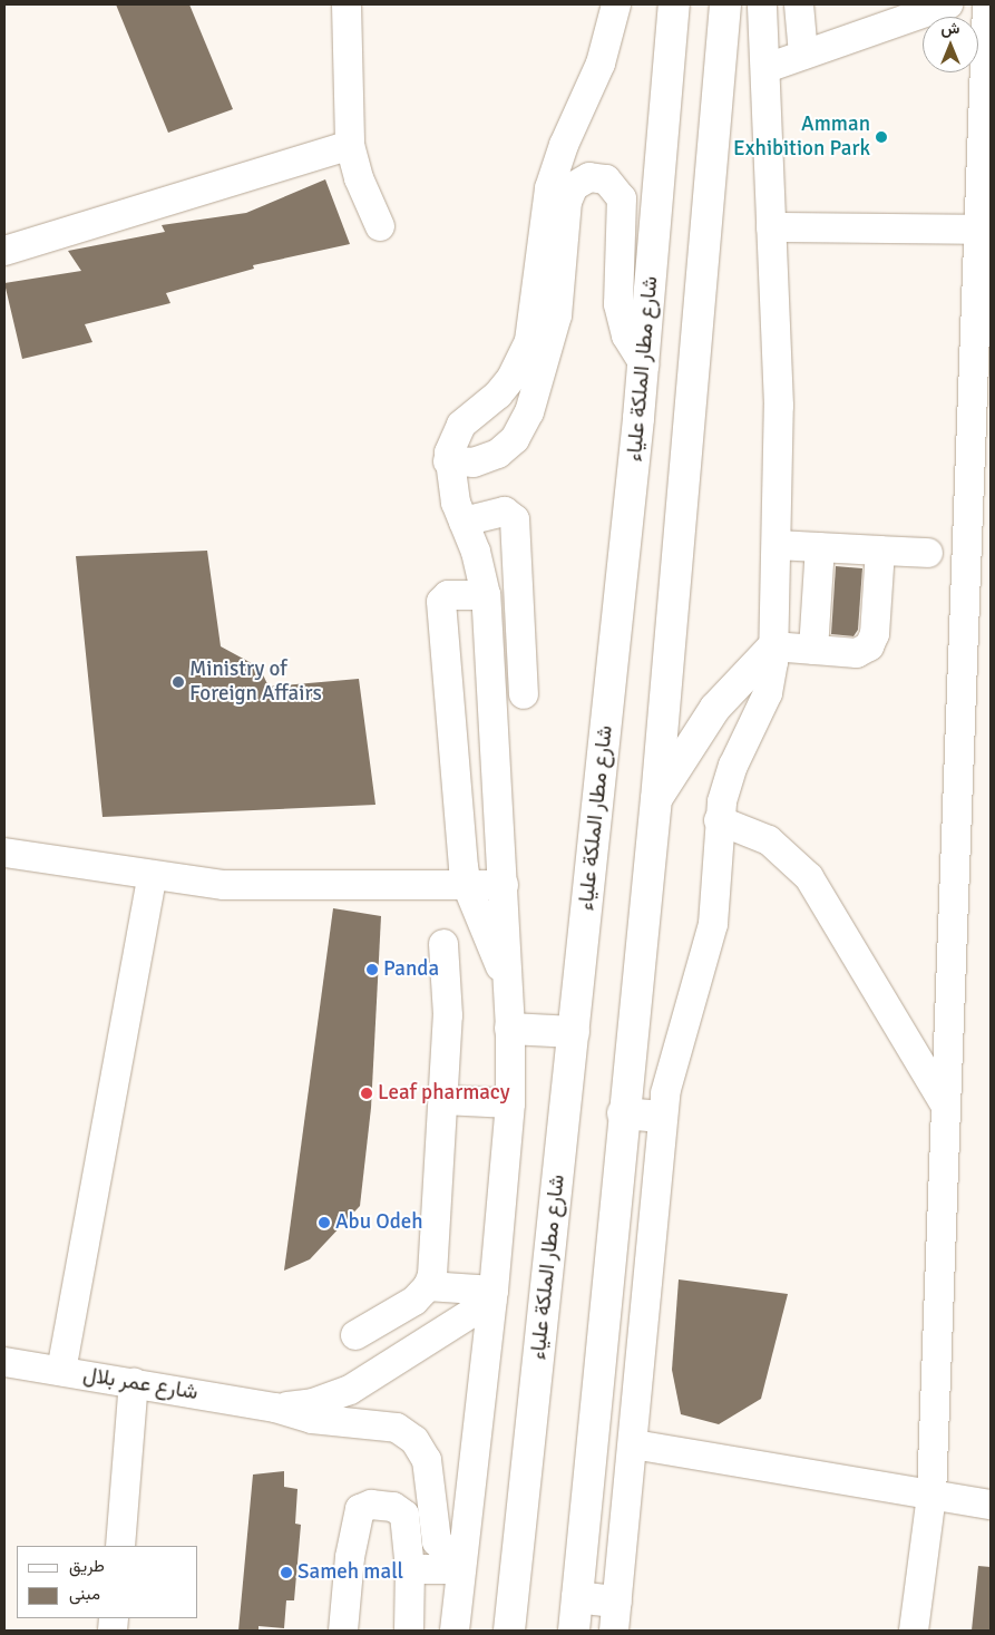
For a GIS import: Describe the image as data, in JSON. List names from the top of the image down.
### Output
{
  "streets": {
    "highway": ["شارع مطار الملكة علياء"],
    "street": ["شارع عمر بلال"]
  },
  "places": [
    "Amman Exhibition Park",
    "Ministry of Foreign Affairs",
    "Panda",
    "Leaf pharmacy",
    "Abu Odeh",
    "Sameh mall"
  ],
  "legend": ["طريق", "مبنى"],
  "north": "top"
}
